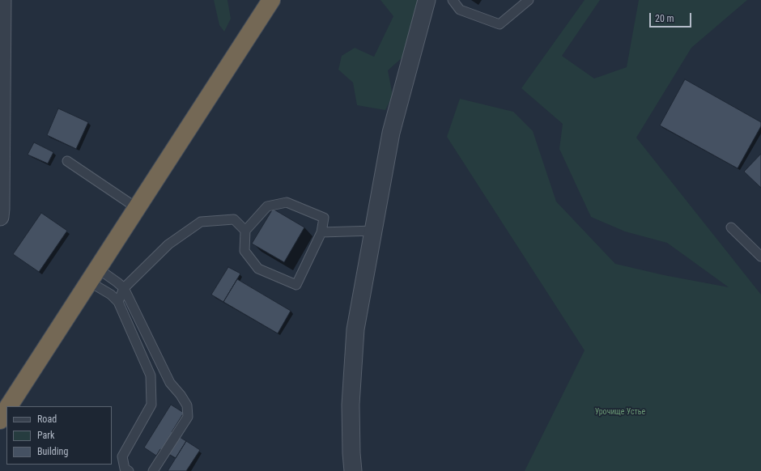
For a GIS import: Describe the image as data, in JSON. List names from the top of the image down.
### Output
{
  "parks": ["Урочище Устье"],
  "legend": ["Road", "Park", "Building"],
  "scale_bar": "20 m"
}
